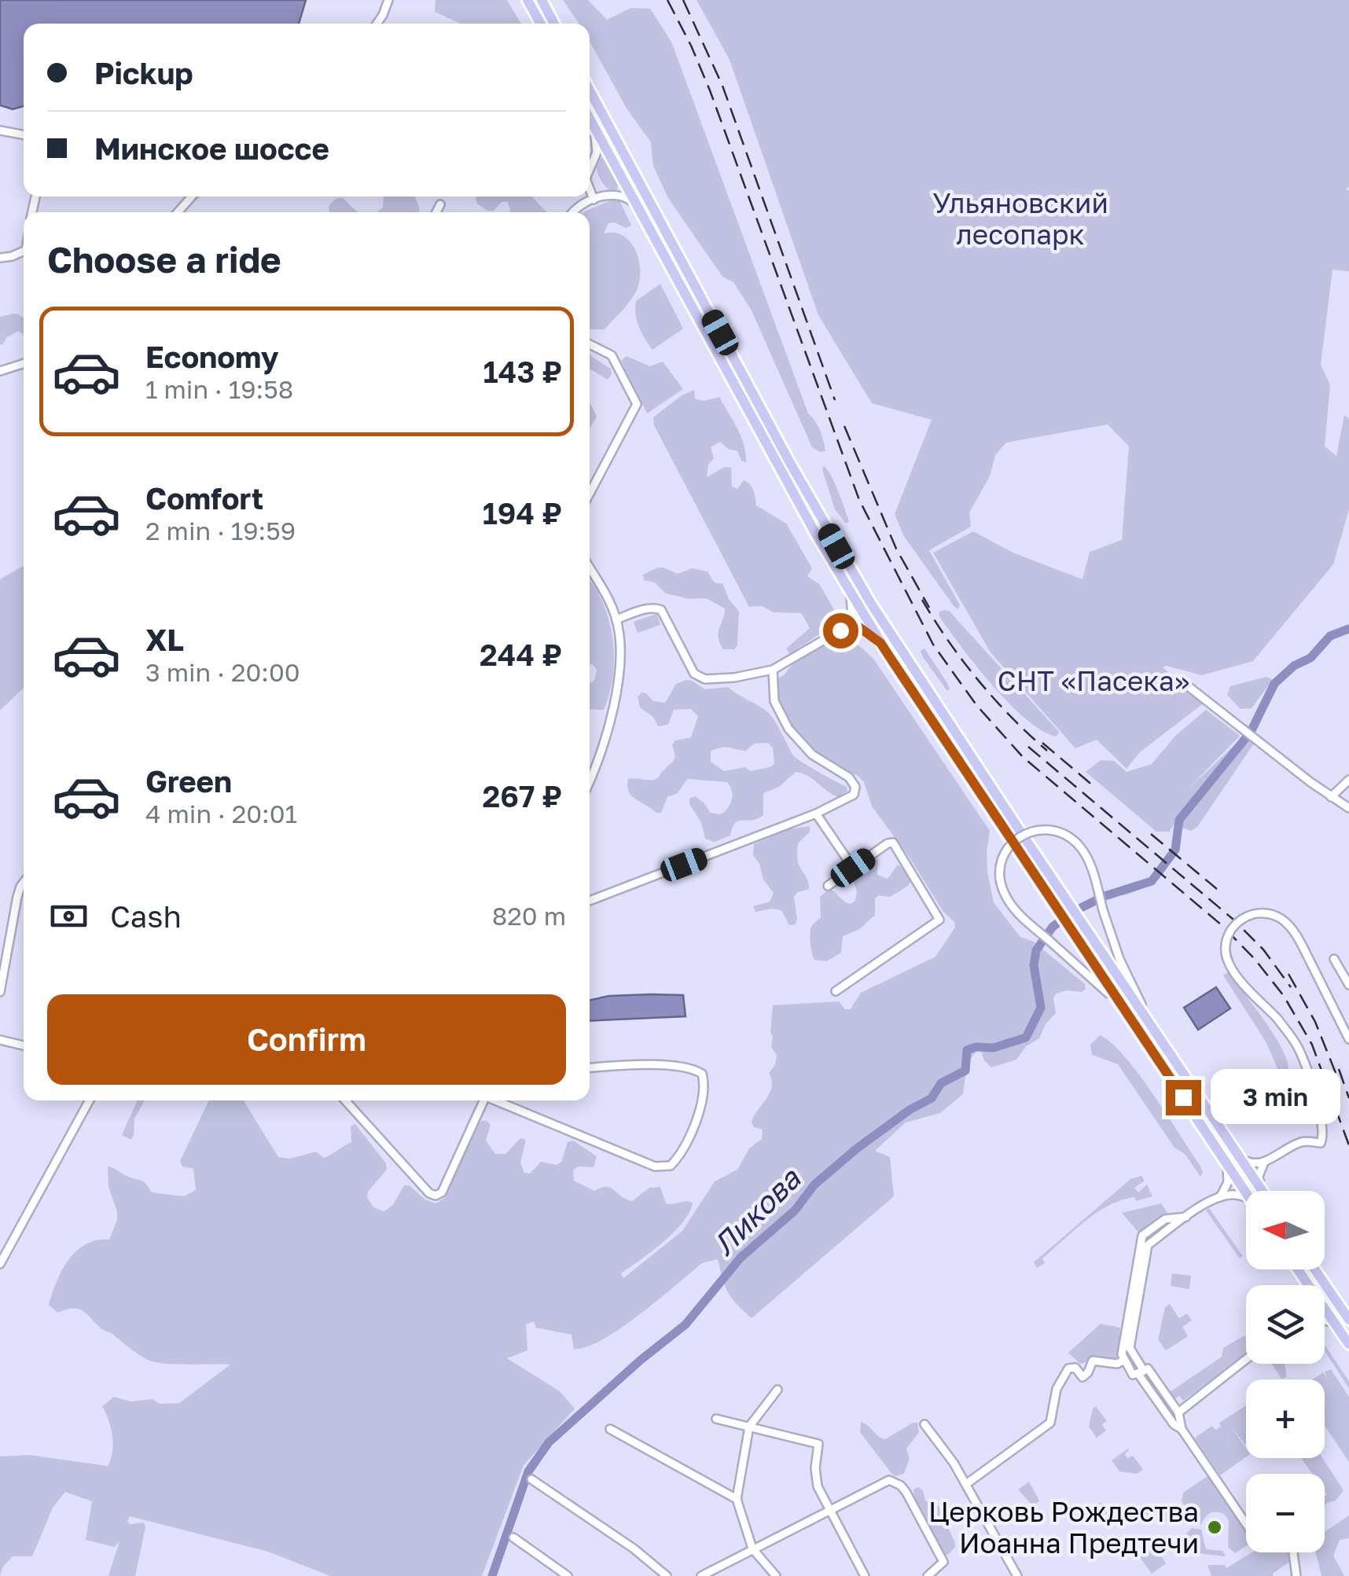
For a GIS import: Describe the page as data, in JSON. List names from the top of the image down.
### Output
{
  "water": ["Ликова"],
  "parks": ["Ульяновский лесопарк", "СНТ «Пасека»"],
  "places": ["Церковь Рождества Иоанна Предтечи"],
  "north": "left",
  "page": {
    "banner": ["Pickup", "Минское шоссе"],
    "heading": "Choose a ride",
    "list": [
      {
        "name": "Economy",
        "note": "1 min · 19:58",
        "value": "143 ₽"
      },
      {
        "name": "Comfort",
        "note": "2 min · 19:59",
        "value": "194 ₽"
      },
      {
        "name": "XL",
        "note": "3 min · 20:00",
        "value": "244 ₽"
      },
      {
        "name": "Green",
        "note": "4 min · 20:01",
        "value": "267 ₽"
      }
    ],
    "pay": ["Cash", "820 m"],
    "buttons": "Confirm",
    "bubble": "3 min",
    "map_buttons": ["+", "−"]
  }
}
